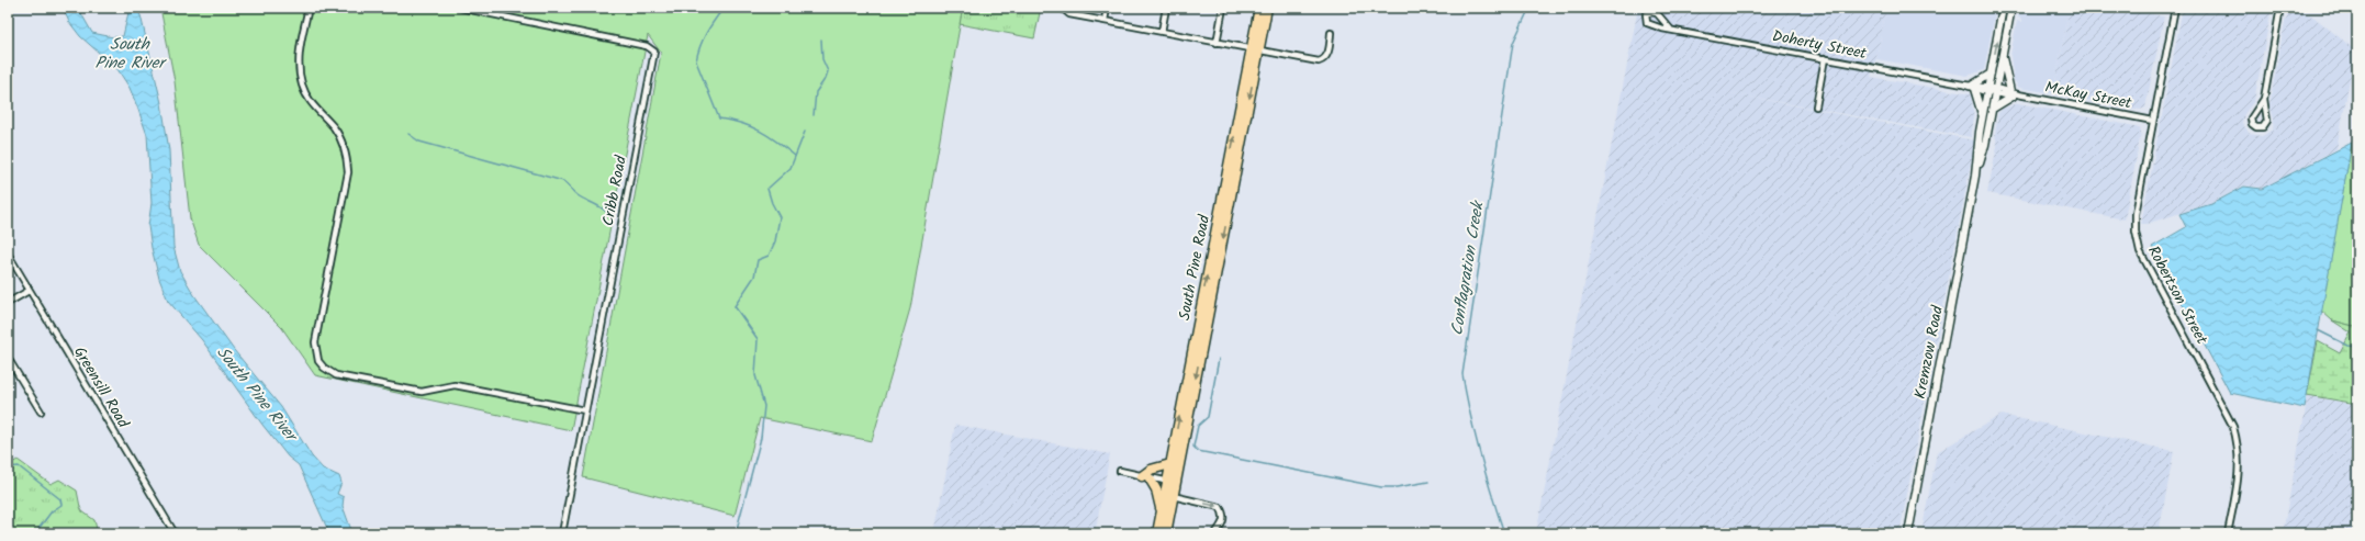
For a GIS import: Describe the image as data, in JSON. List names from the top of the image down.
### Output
{
  "streets": {
    "highway": ["South Pine Road"],
    "street": [
      "Doherty Street",
      "McKay Street",
      "Cribb Road",
      "Robertson Street",
      "Kremzow Road",
      "Greensill Road"
    ]
  },
  "crossings": [
    ["Doherty Street", "McKay Street"],
    ["Doherty Street", "Kremzow Road"],
    ["McKay Street", "Robertson Street"],
    ["McKay Street", "Kremzow Road"]
  ],
  "water": ["South Pine River", "Conflagration Creek"]
}
